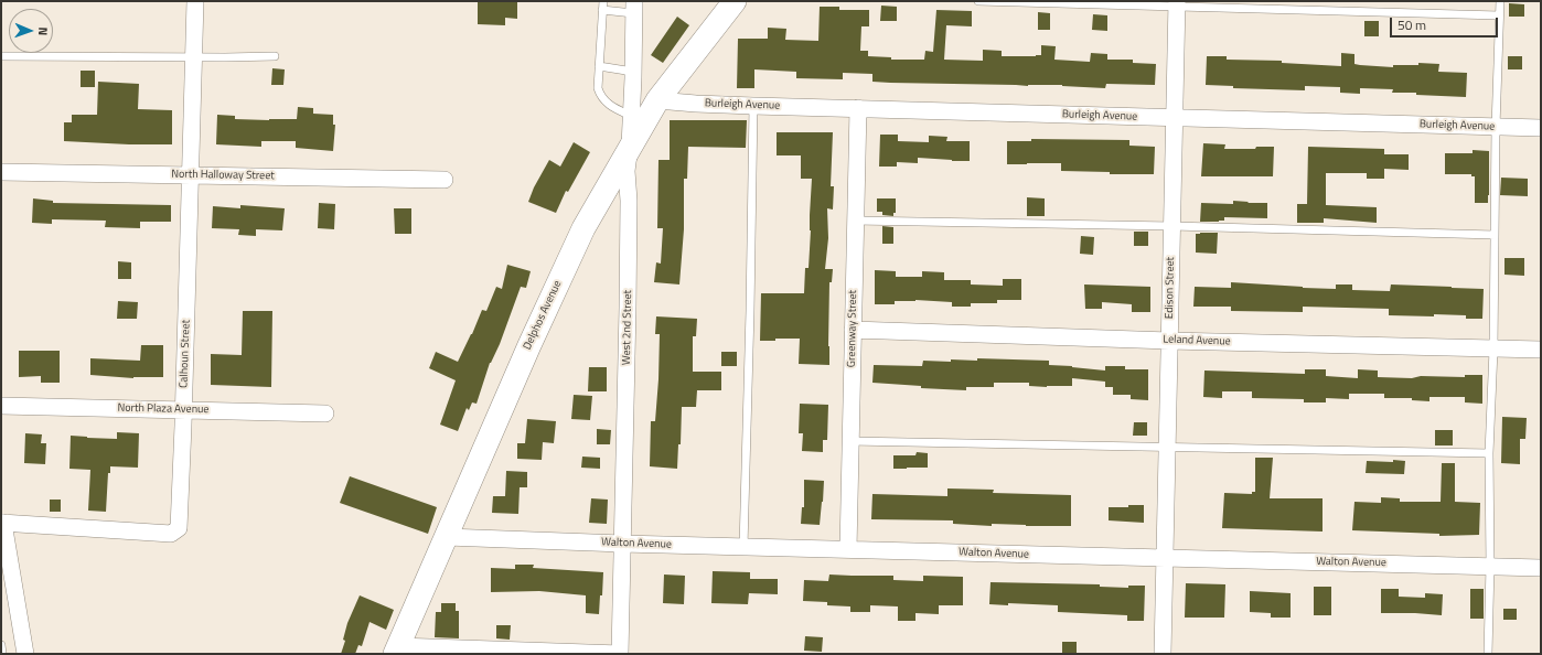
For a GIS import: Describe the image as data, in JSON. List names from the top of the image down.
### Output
{
  "streets": {
    "street": [
      "Burleigh Avenue",
      "North Halloway Street",
      "Edison Street",
      "Delphos Avenue",
      "West 2nd Street",
      "Greenway Street",
      "Leland Avenue",
      "Calhoun Street",
      "North Plaza Avenue",
      "Walton Avenue"
    ]
  },
  "crossings": [
    ["Burleigh Avenue", "Edison Street"],
    ["Burleigh Avenue", "Delphos Avenue"],
    ["Burleigh Avenue", "Greenway Street"],
    ["North Halloway Street", "Calhoun Street"],
    ["Edison Street", "Leland Avenue"],
    ["Edison Street", "Walton Avenue"],
    ["Delphos Avenue", "West 2nd Street"],
    ["Delphos Avenue", "Walton Avenue"],
    ["West 2nd Street", "Walton Avenue"],
    ["Greenway Street", "Leland Avenue"],
    ["Greenway Street", "Walton Avenue"],
    ["Calhoun Street", "North Plaza Avenue"]
  ],
  "scale_bar": "50 m",
  "north": "right"
}
